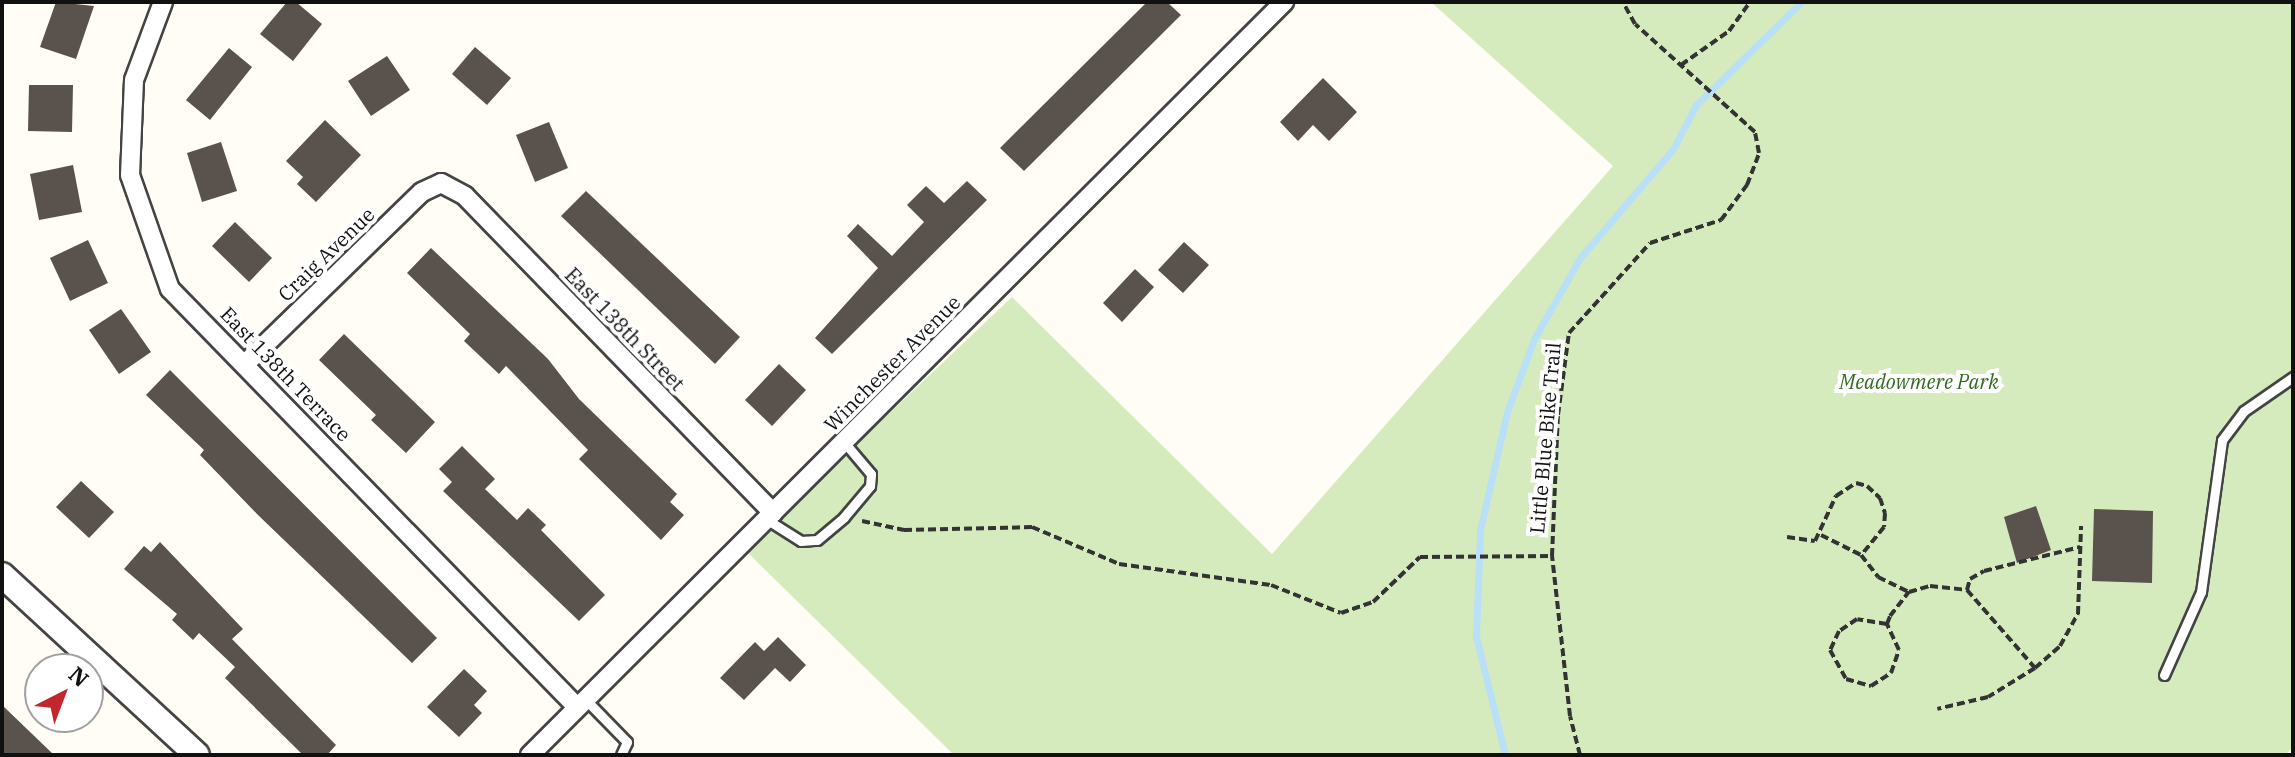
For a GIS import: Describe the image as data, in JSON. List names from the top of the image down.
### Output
{
  "streets": {
    "street": [
      "Craig Avenue",
      "East 138th Street",
      "Winchester Avenue",
      "East 138th Terrace"
    ],
    "path": ["Little Blue Bike Trail"]
  },
  "crossings": [
    ["Craig Avenue", "East 138th Street"],
    ["Craig Avenue", "East 138th Terrace"],
    ["East 138th Street", "Winchester Avenue"],
    ["Winchester Avenue", "East 138th Terrace"]
  ],
  "parks": ["Meadowmere Park"],
  "north": "top right"
}
